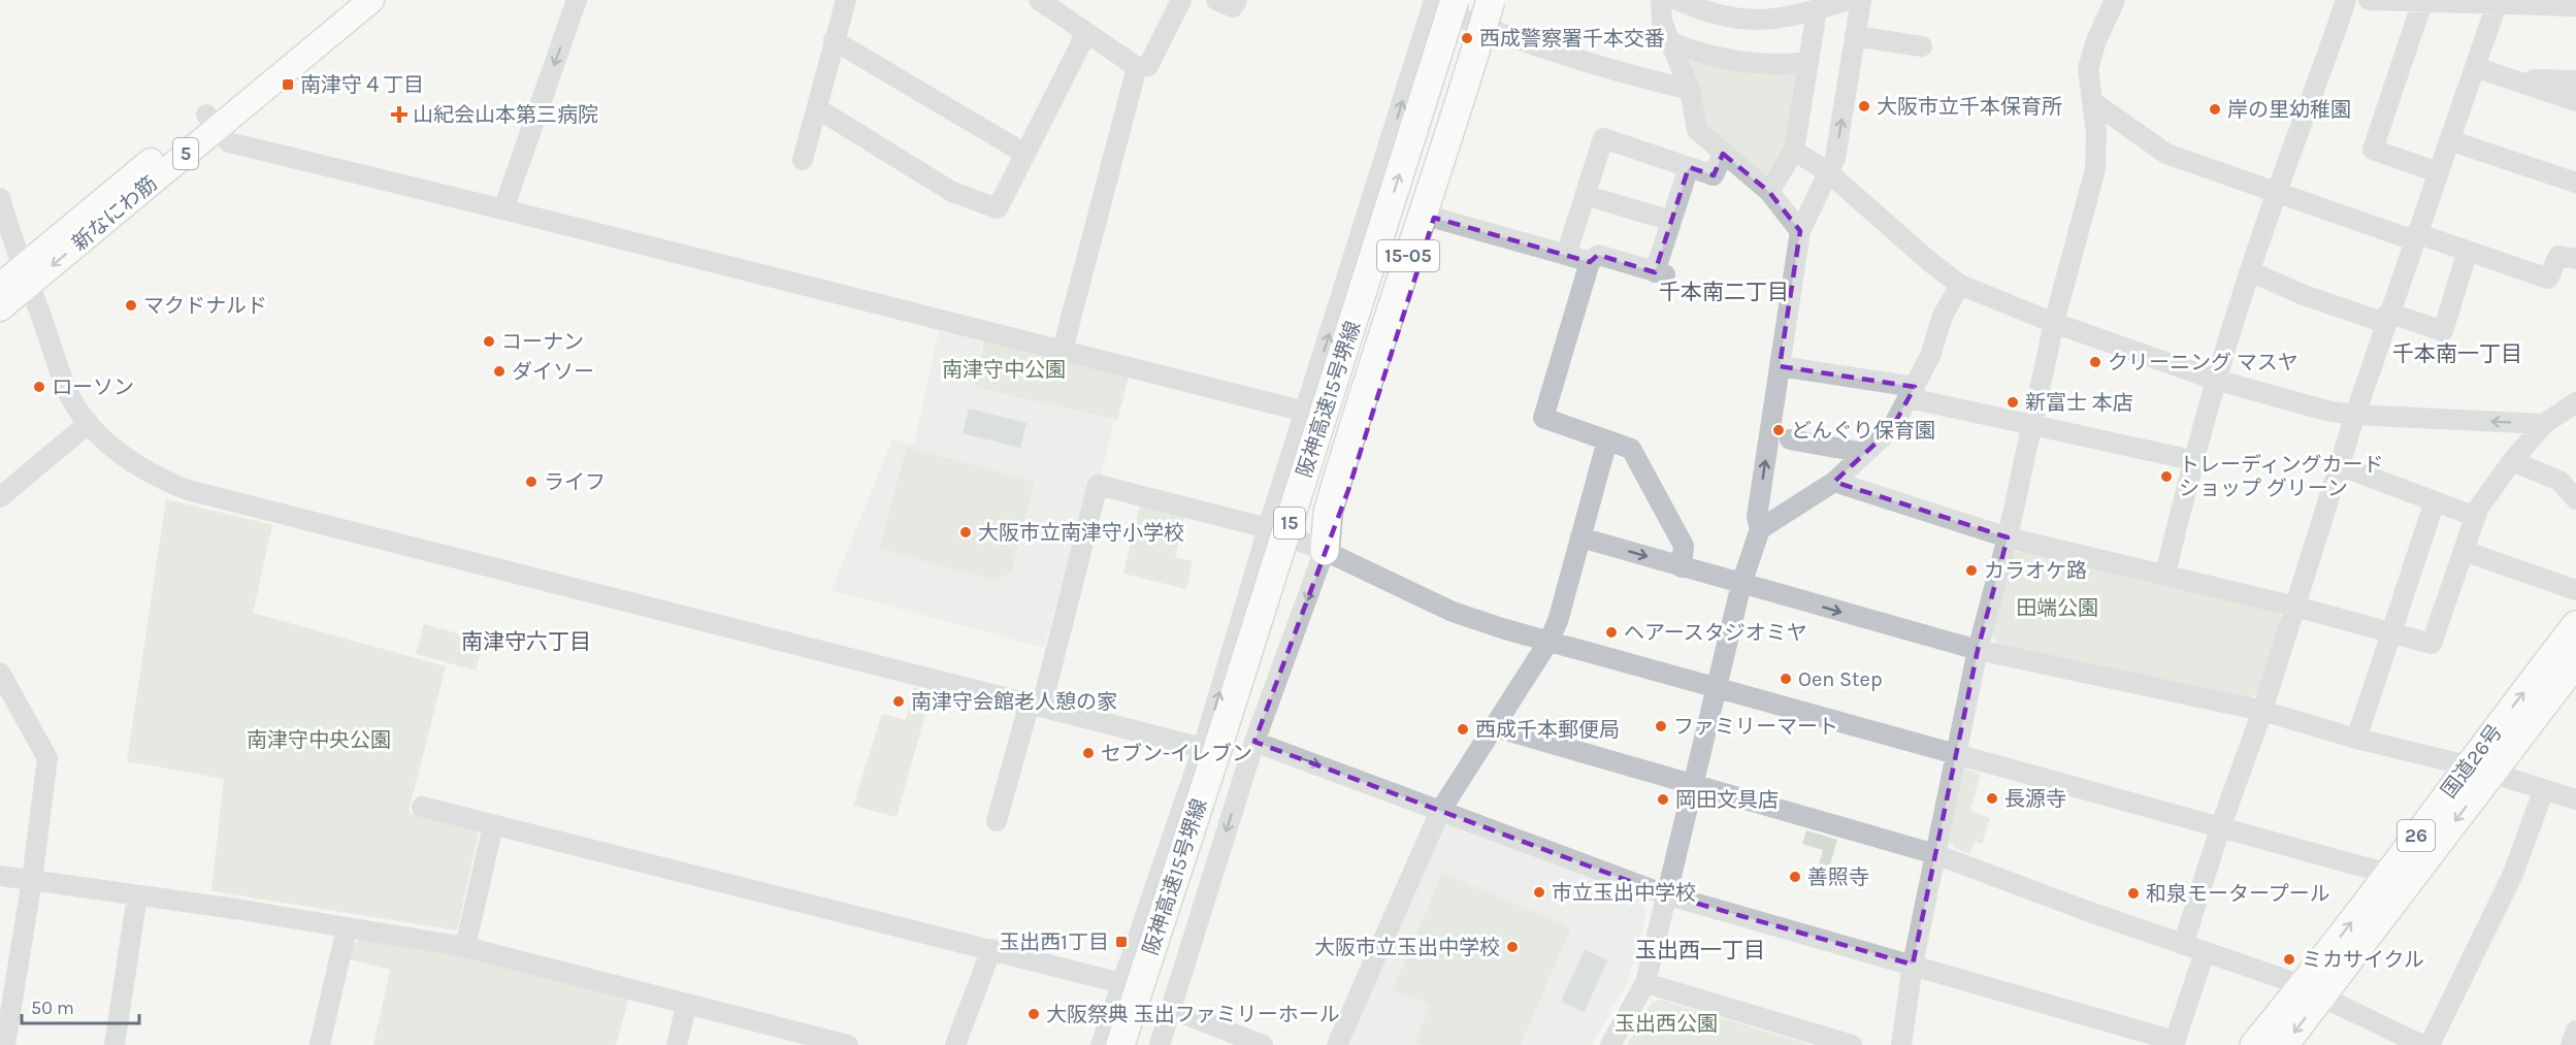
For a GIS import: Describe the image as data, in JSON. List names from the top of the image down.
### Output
{
  "streets": {
    "highway": [
      "15-05",
      "阪神高速15号堺線",
      "15",
      "国道26号",
      "26"
    ],
    "main road": ["5", "新なにわ筋"]
  },
  "districts": [
    "千本南二丁目",
    "千本南一丁目",
    "南津守六丁目",
    "玉出西一丁目"
  ],
  "parks": [
    "南津守中公園",
    "田端公園",
    "南津守中央公園",
    "玉出西公園"
  ],
  "places": {
    "other": [
      "西成警察署千本交番",
      "大阪市立千本保育所",
      "岸の里幼稚園",
      "マクドナルド",
      "コーナン",
      "クリーニング マスヤ",
      "ダイソー",
      "ローソン",
      "新富士 本店",
      "どんぐり保育園",
      "トレーディングカード ショップ グリーン",
      "ライフ",
      "大阪市立南津守小学校",
      "カラオケ路",
      "ヘアースタジオミヤ",
      "Oen Step",
      "南津守会館老人憩の家",
      "ファミリーマート",
      "西成千本郵便局",
      "セブン-イレブン",
      "長源寺",
      "岡田文具店",
      "善照寺",
      "市立玉出中学校",
      "和泉モータープール",
      "大阪市立玉出中学校",
      "ミカサイクル",
      "大阪祭典 玉出ファミリーホール"
    ],
    "transit": ["南津守４丁目", "玉出西1丁目"],
    "health": ["山紀会山本第三病院"]
  },
  "scale_bar": "50 m"
}
